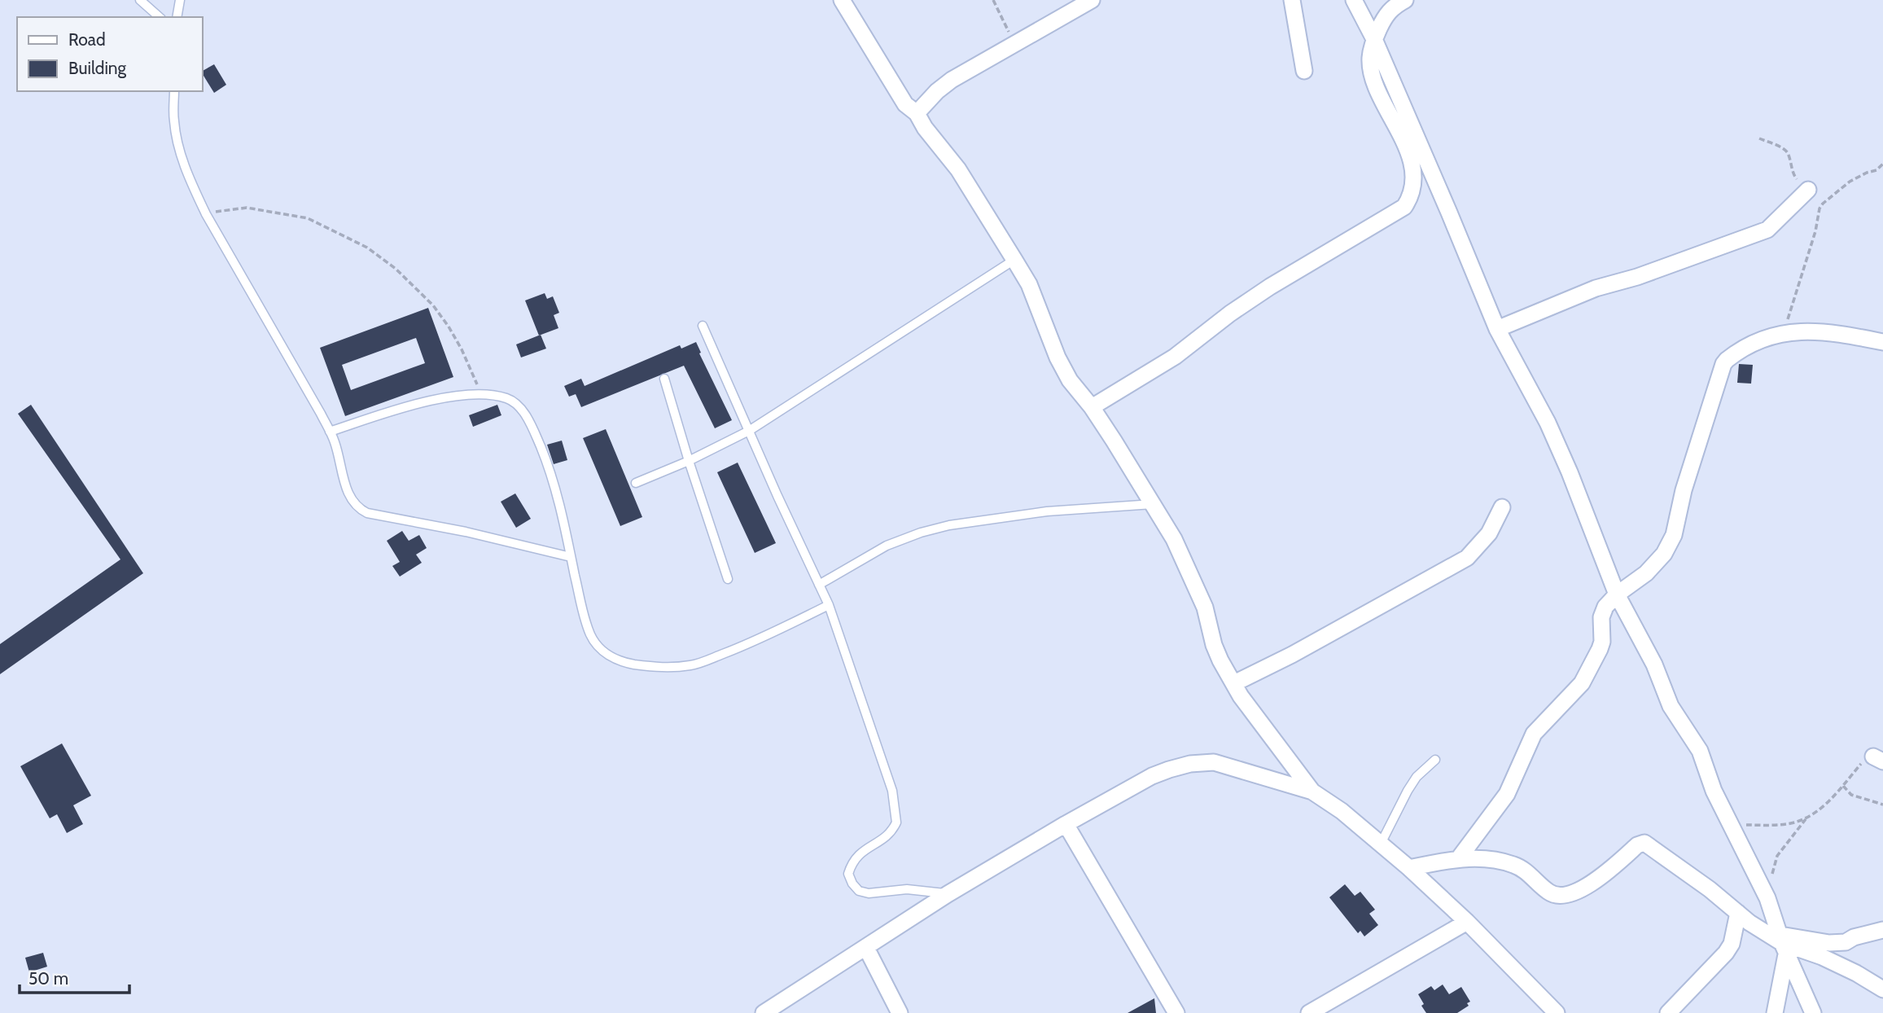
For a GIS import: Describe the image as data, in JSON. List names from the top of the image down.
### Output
{
  "legend": ["Road", "Building"],
  "scale_bar": "50 m"
}
